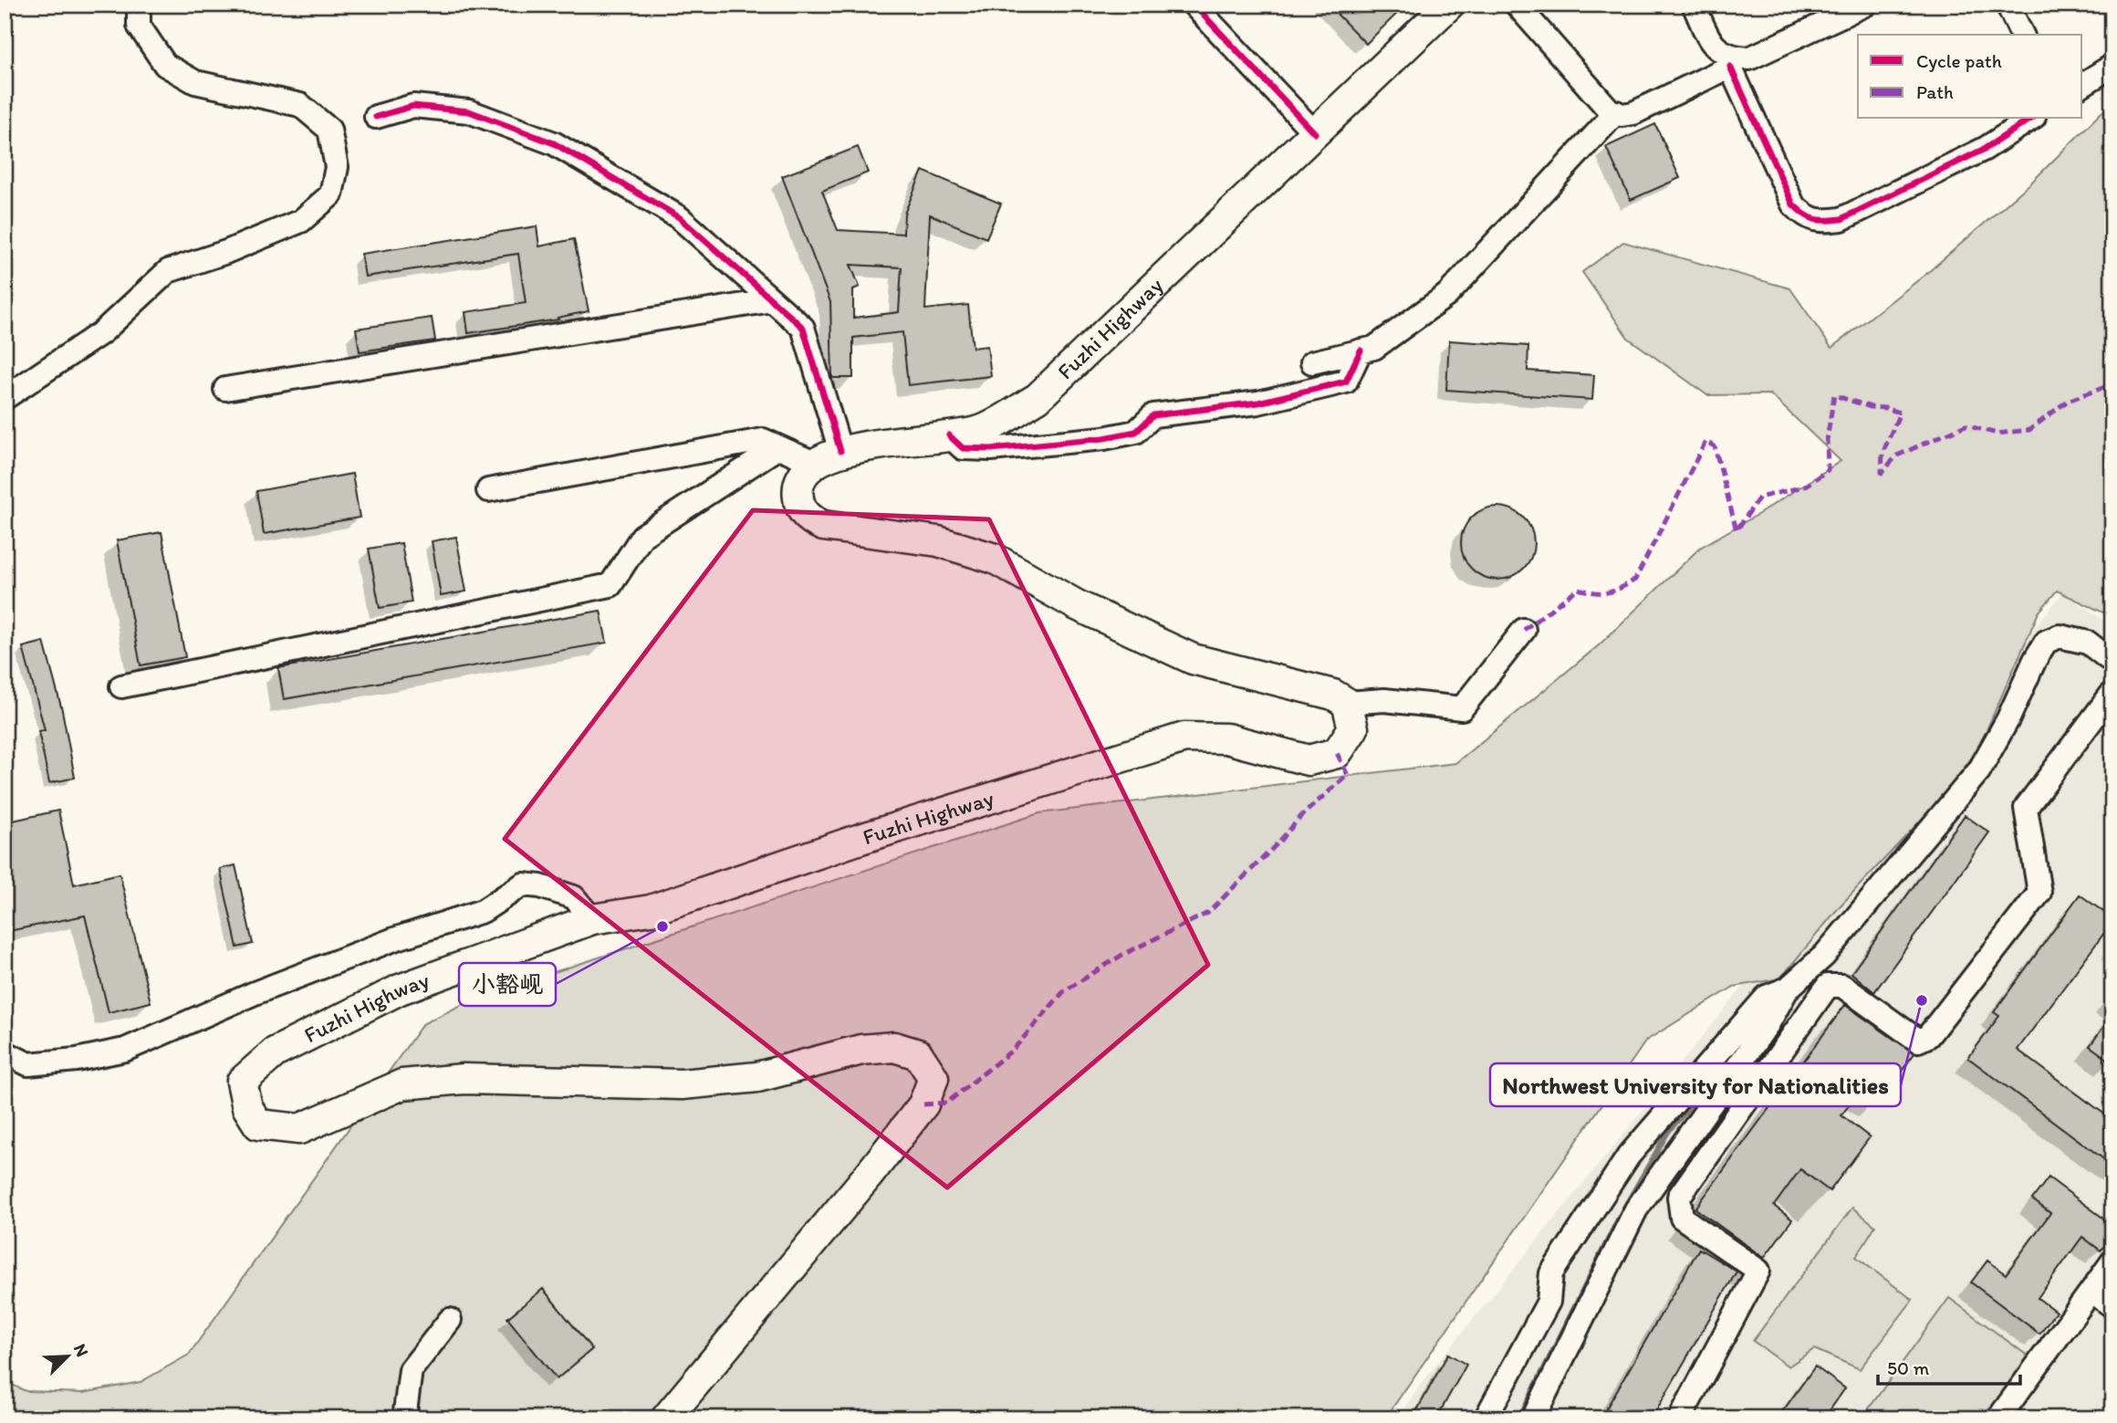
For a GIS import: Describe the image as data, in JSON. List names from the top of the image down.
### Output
{
  "streets": {
    "main road": ["Fuzhi Highway"]
  },
  "places": ["小豁岘", "Northwest University for Nationalities"],
  "legend": ["Cycle path", "Path"],
  "scale_bar": "50 m",
  "north": "top right"
}
